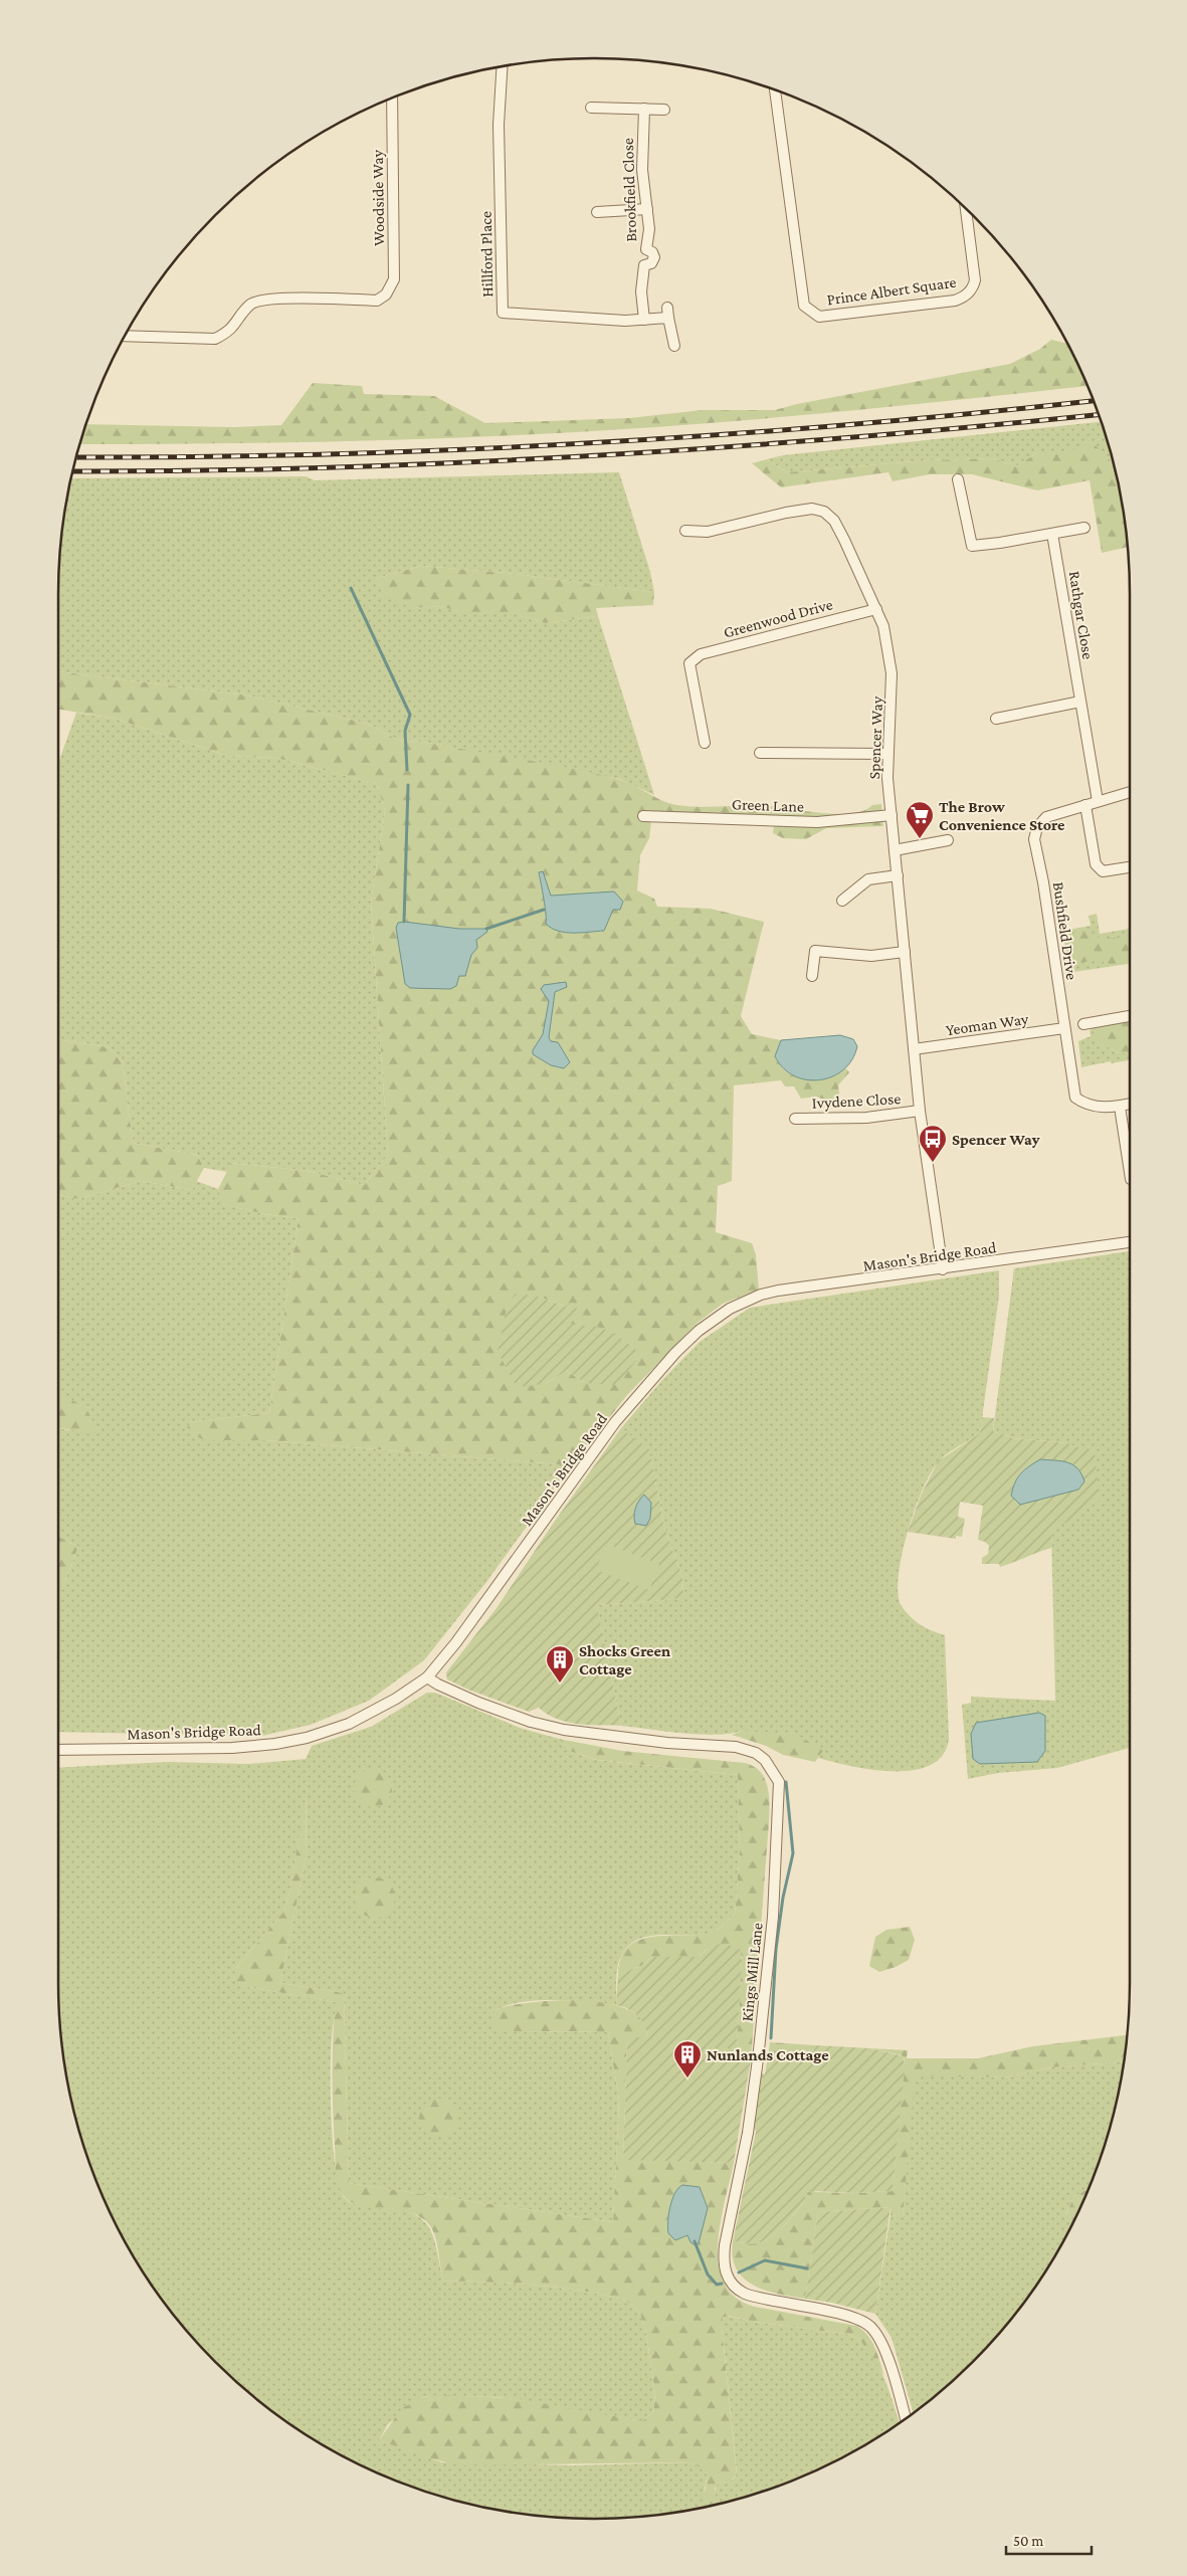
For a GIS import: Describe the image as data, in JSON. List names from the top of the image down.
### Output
{
  "streets": {
    "street": [
      "Brookfield Close",
      "Woodside Way",
      "Hillford Place",
      "Prince Albert Square",
      "Rathgar Close",
      "Greenwood Drive",
      "Spencer Way",
      "Green Lane",
      "Bushfield Drive",
      "Yeoman Way",
      "Ivydene Close",
      "Mason's Bridge Road",
      "Kings Mill Lane"
    ]
  },
  "crossings": [
    ["Brookfield Close", "Hillford Place"],
    ["Rathgar Close", "Bushfield Drive"],
    ["Greenwood Drive", "Spencer Way"],
    ["Spencer Way", "Green Lane"],
    ["Spencer Way", "Yeoman Way"],
    ["Spencer Way", "Ivydene Close"],
    ["Spencer Way", "Mason's Bridge Road"],
    ["Bushfield Drive", "Yeoman Way"],
    ["Mason's Bridge Road", "Kings Mill Lane"]
  ],
  "places": {
    "supermarket": ["The Brow Convenience Store"],
    "bus stop": ["Spencer Way"],
    "building": ["Shocks Green Cottage", "Nunlands Cottage"]
  },
  "scale_bar": "50 m"
}
